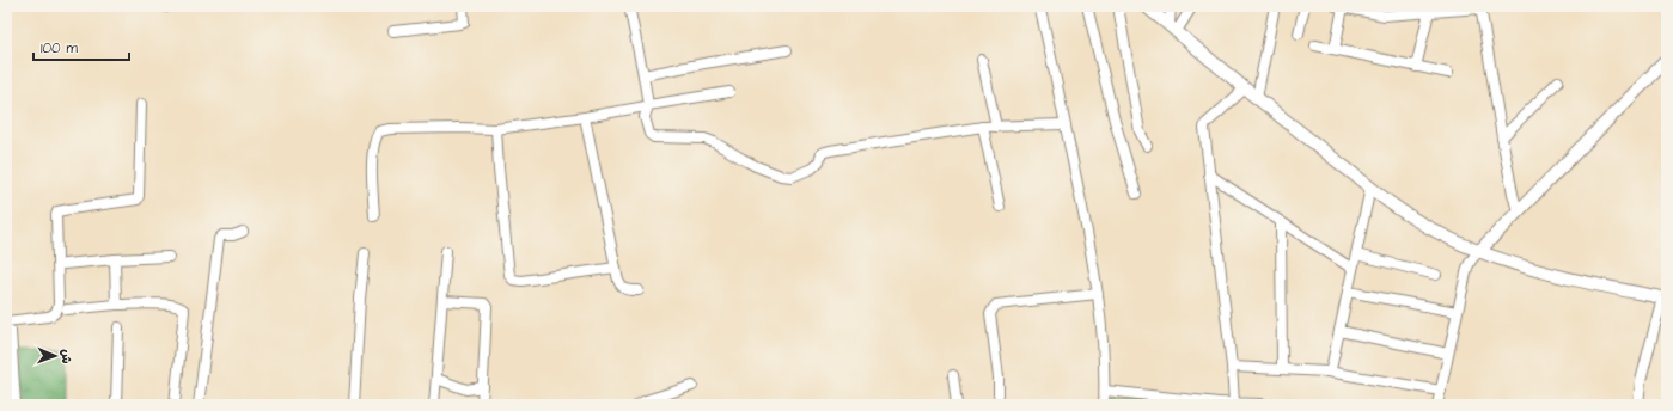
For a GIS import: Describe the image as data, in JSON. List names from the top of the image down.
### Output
{
  "scale_bar": "100 m",
  "north": "right"
}
